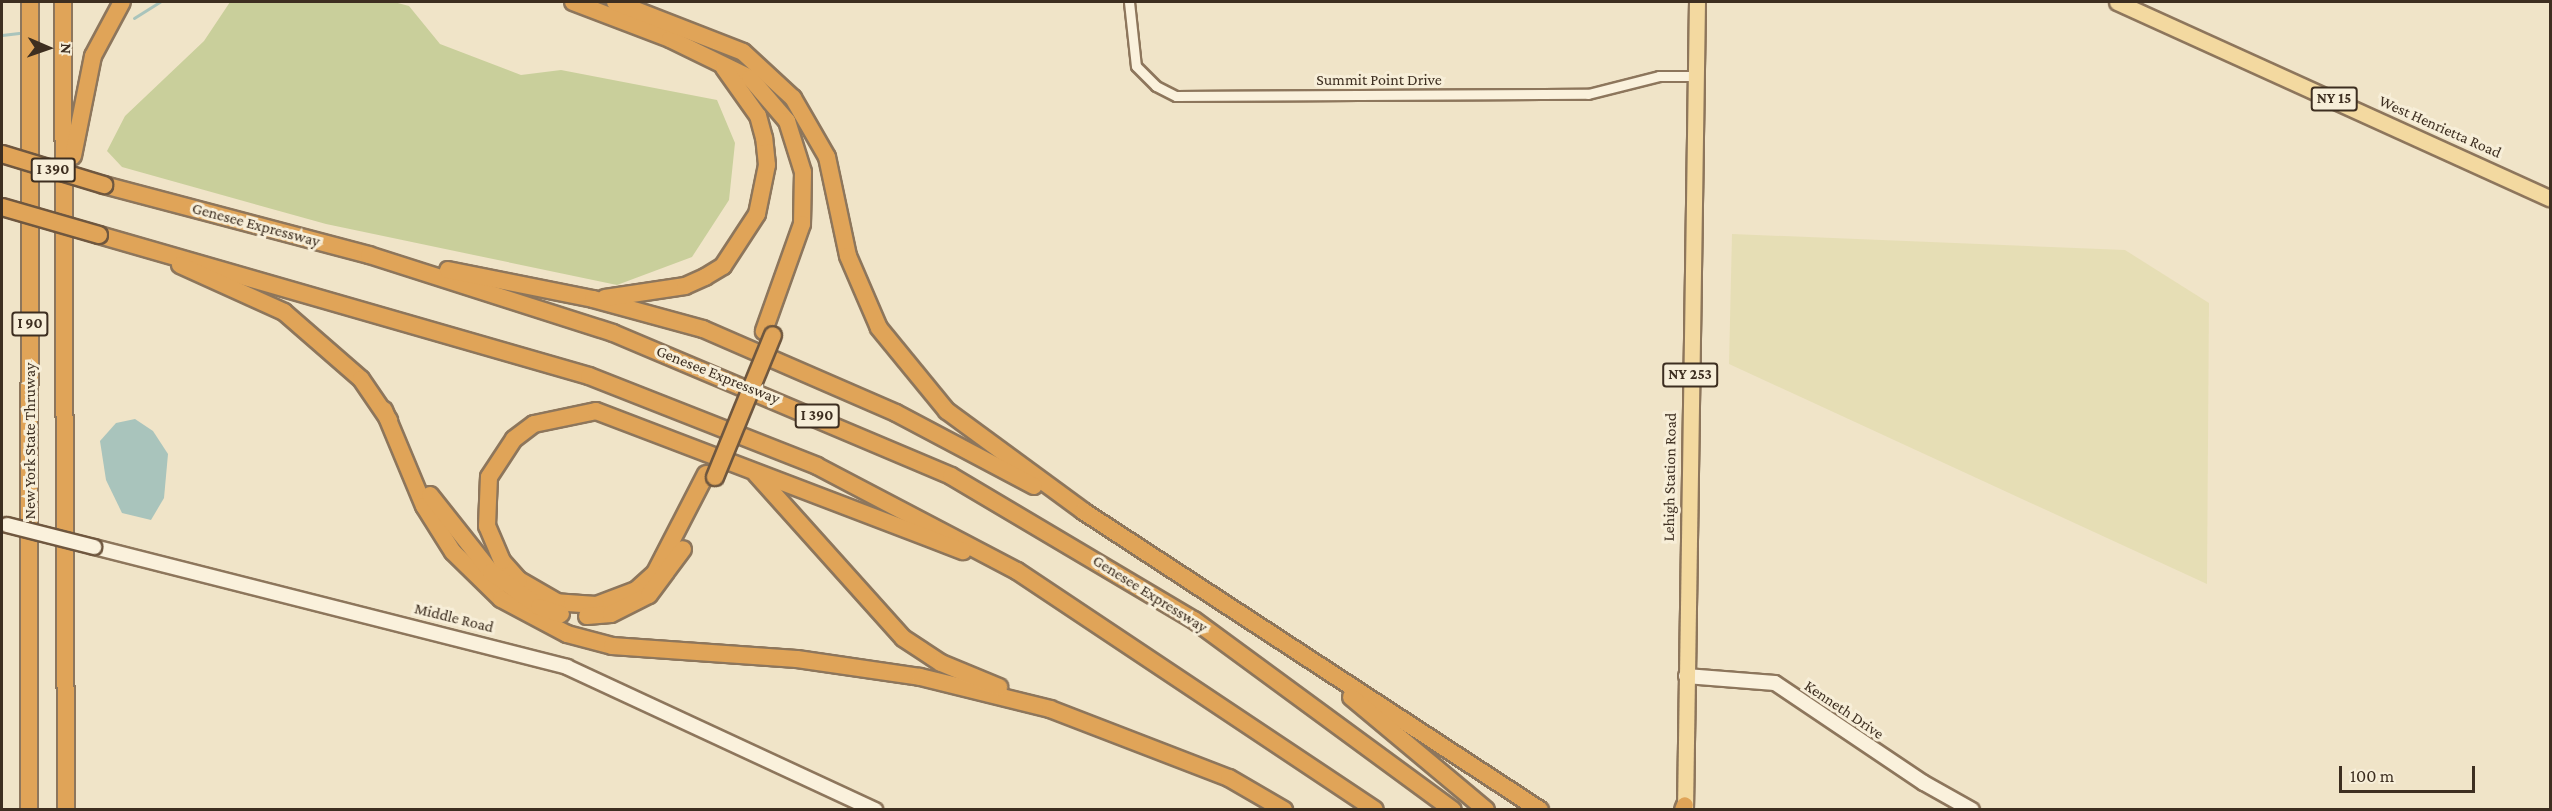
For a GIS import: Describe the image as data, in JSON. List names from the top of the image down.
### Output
{
  "streets": {
    "highway": [
      "I 390",
      "Genesee Expressway",
      "I 90",
      "New York State Thruway"
    ],
    "main road": [
      "NY 15",
      "West Henrietta Road",
      "NY 253",
      "Lehigh Station Road"
    ],
    "street": ["Summit Point Drive", "Middle Road", "Kenneth Drive"]
  },
  "crossings": [
    ["Summit Point Drive", "Lehigh Station Road"],
    ["Lehigh Station Road", "Kenneth Drive"]
  ],
  "scale_bar": "100 m",
  "north": "right"
}
